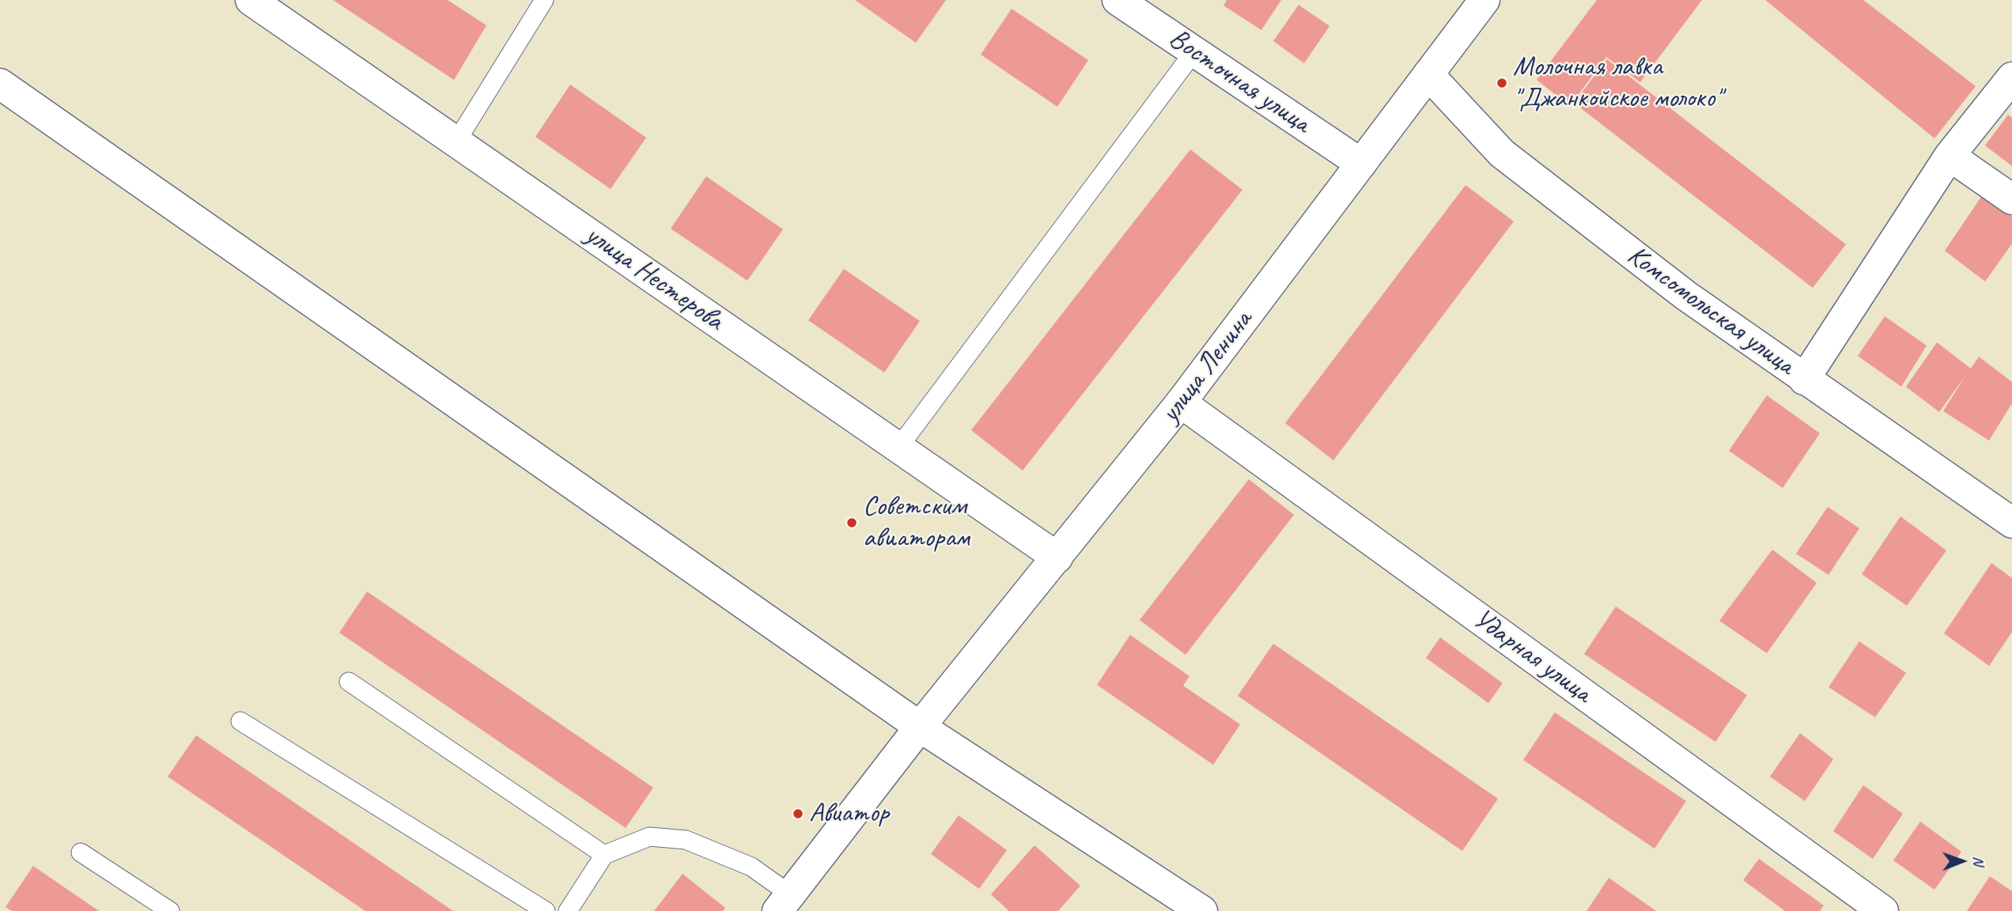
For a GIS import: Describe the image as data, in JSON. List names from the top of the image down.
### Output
{
  "streets": {
    "main road": [
      "Восточная улица",
      "улица Нестерова",
      "Комсомольская улица",
      "улица Ленина",
      "Ударная улица"
    ]
  },
  "crossings": [
    ["Восточная улица", "улица Ленина"],
    ["улица Нестерова", "улица Ленина"],
    ["Комсомольская улица", "улица Ленина"],
    ["улица Ленина", "Ударная улица"]
  ],
  "places": ["Молочная лавка \"Джанкойское молоко\"", "Советским авиаторам", "Авиатор"],
  "north": "right"
}
